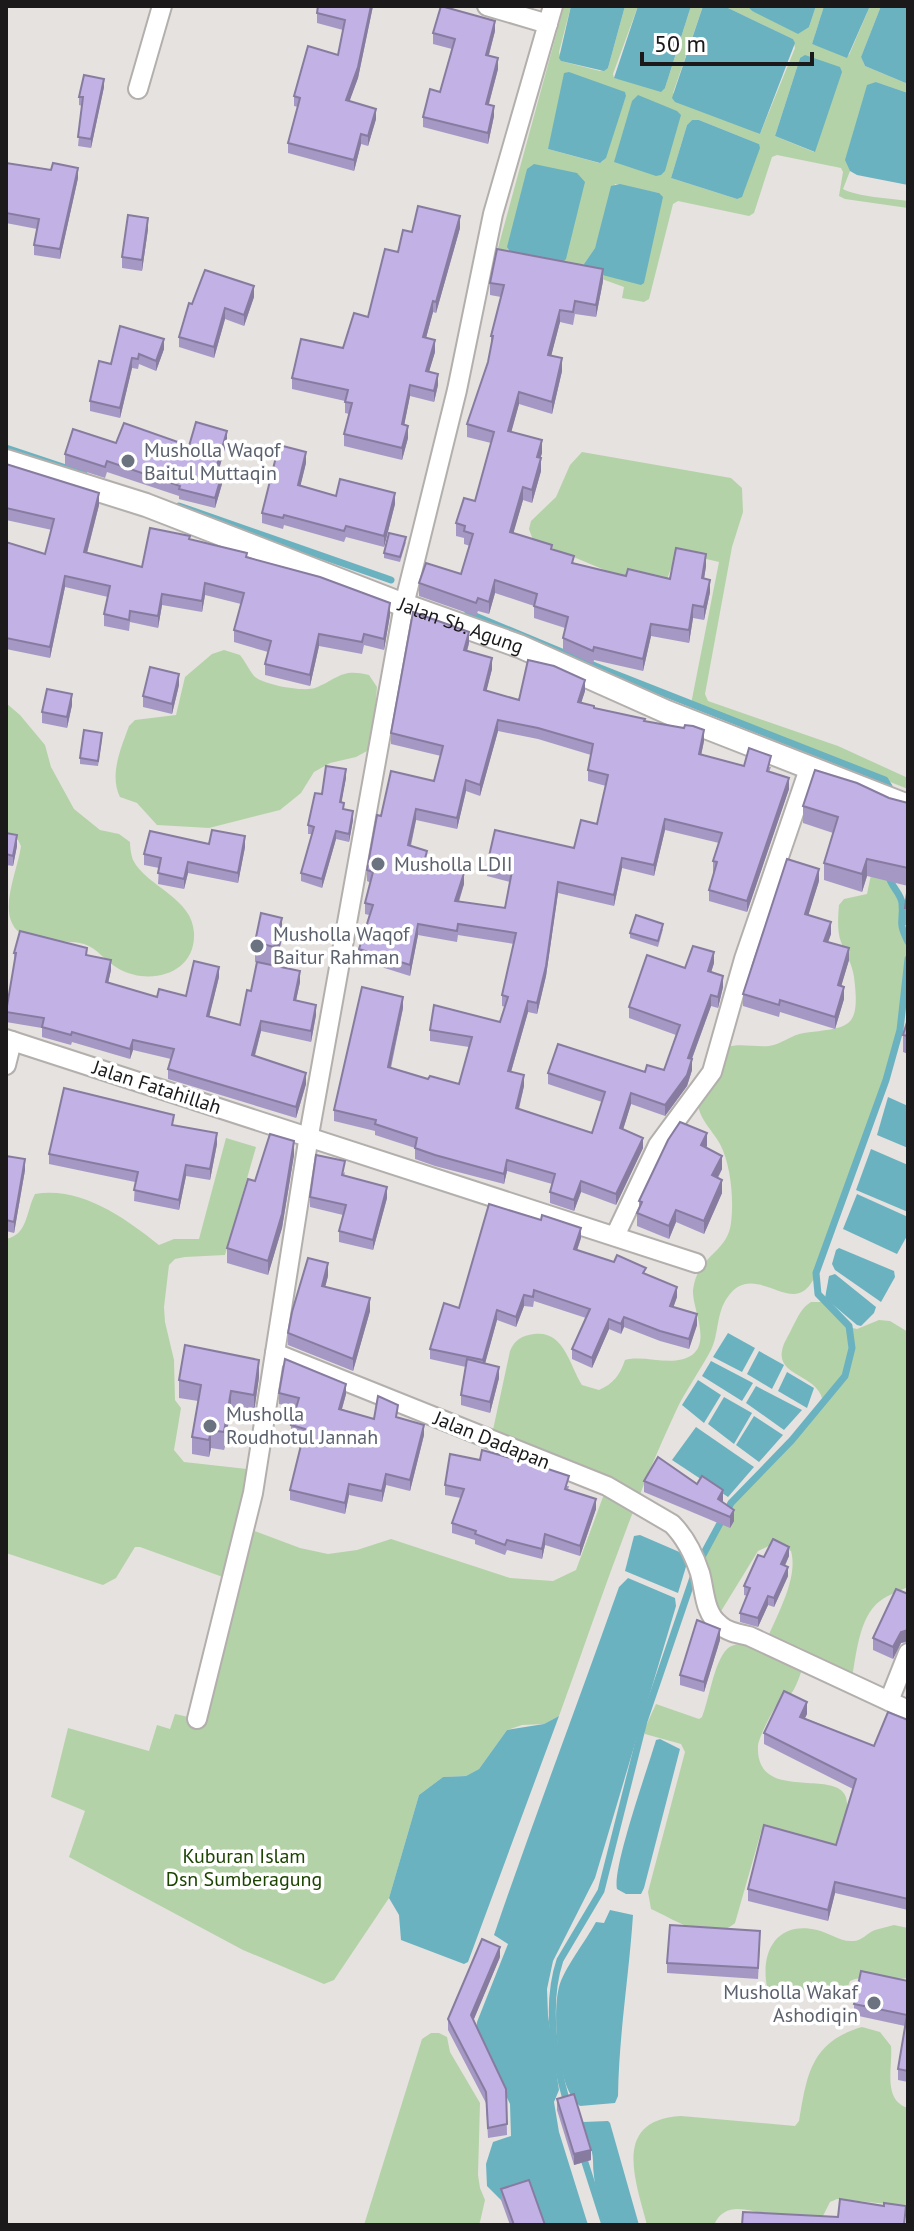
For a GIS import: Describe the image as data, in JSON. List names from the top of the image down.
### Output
{
  "streets": {
    "street": ["Jalan Sb. Agung", "Jalan Fatahillah", "Jalan Dadapan"]
  },
  "parks": ["Kuburan Islam Dsn Sumberagung"],
  "places": [
    "Musholla Waqof Baitul Muttaqin",
    "Musholla LDII",
    "Musholla Waqof Baitur Rahman",
    "Musholla Roudhotul Jannah",
    "Musholla Wakaf Ashodiqin"
  ],
  "scale_bar": "50 m"
}
